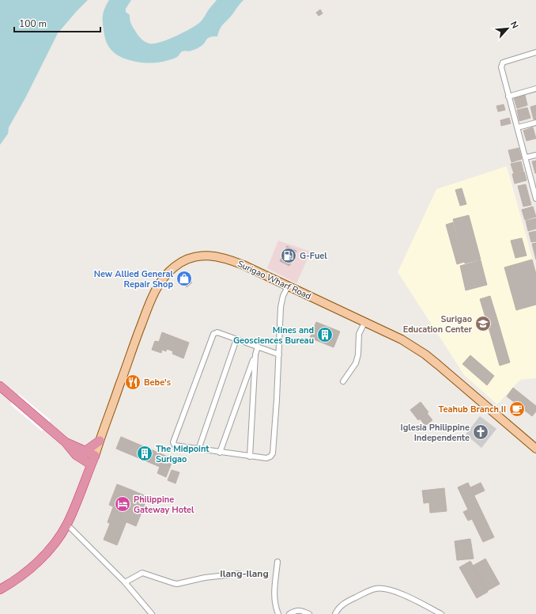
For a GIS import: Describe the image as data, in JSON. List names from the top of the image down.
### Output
{
  "streets": {
    "main road": ["Surigao Wharf Road"]
  },
  "districts": ["Ilang-Ilang"],
  "places": {
    "fuel station": ["G-Fuel"],
    "shop": ["New Allied General Repair Shop"],
    "school or university": ["Surigao Education Center"],
    "building": ["Mines and Geosciences Bureau", "The Midpoint Surigao"],
    "restaurant": ["Bebe's"],
    "cafe": ["Teahub Branch II"],
    "church": ["Iglesia Philippine Independente"],
    "hotel": ["Philippine Gateway Hotel"]
  },
  "scale_bar": "100 m",
  "north": "top right"
}
